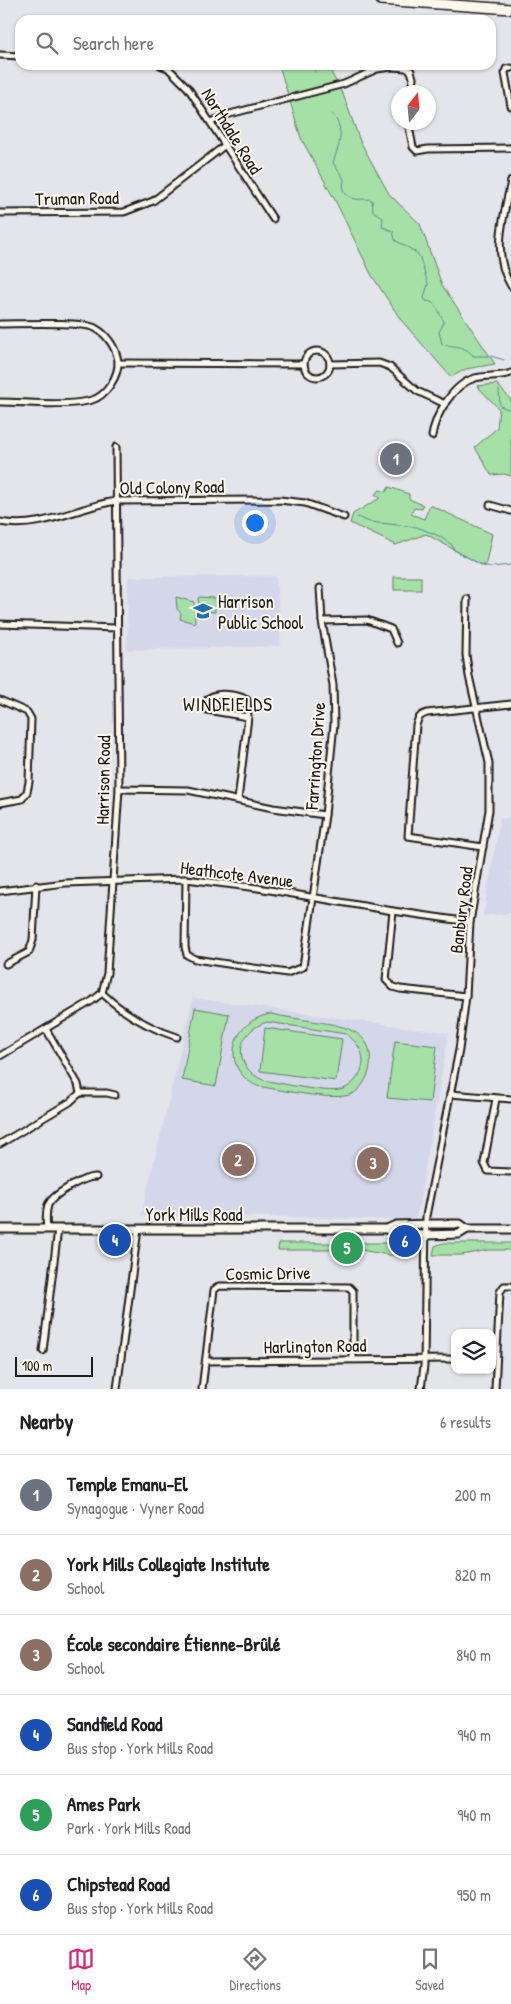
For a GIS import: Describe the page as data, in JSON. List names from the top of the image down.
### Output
{
  "streets": {
    "main road": ["York Mills Road"],
    "street": [
      "Northdale Road",
      "Truman Road",
      "Old Colony Road",
      "Farrington Drive",
      "Harrison Road",
      "Heathcote Avenue",
      "Banbury Road",
      "Cosmic Drive",
      "Harlington Road"
    ]
  },
  "crossings": [
    ["Northdale Road", "Truman Road"],
    ["Old Colony Road", "Harrison Road"],
    ["Farrington Drive", "Heathcote Avenue"],
    ["Harrison Road", "Heathcote Avenue"],
    ["Heathcote Avenue", "Banbury Road"],
    ["Banbury Road", "York Mills Road"],
    ["Banbury Road", "Harlington Road"],
    ["Cosmic Drive", "Harlington Road"]
  ],
  "districts": ["WINDFIELDS"],
  "places": {
    "school or university": ["Harrison Public School"]
  },
  "scale_bar": "100 m",
  "north": "top",
  "page": {
    "search": "Search here",
    "pins": [
      "1",
      "2",
      "3",
      "4",
      "6",
      "5"
    ],
    "scale": "100 m",
    "heading": ["Nearby", "6 results"],
    "list": [
      {
        "mark": "1",
        "name": "Temple Emanu-El",
        "note": "Synagogue · Vyner Road",
        "value": "200 m"
      },
      {
        "mark": "2",
        "name": "York Mills Collegiate Institute",
        "note": "School",
        "value": "820 m"
      },
      {
        "mark": "3",
        "name": "École secondaire Étienne-Brûlé",
        "note": "School",
        "value": "840 m"
      },
      {
        "mark": "4",
        "name": "Sandfield Road",
        "note": "Bus stop · York Mills Road",
        "value": "940 m"
      },
      {
        "mark": "5",
        "name": "Ames Park",
        "note": "Park · York Mills Road",
        "value": "940 m"
      },
      {
        "mark": "6",
        "name": "Chipstead Road",
        "note": "Bus stop · York Mills Road",
        "value": "950 m"
      }
    ],
    "nav": ["Map", "Directions", "Saved"]
  }
}
